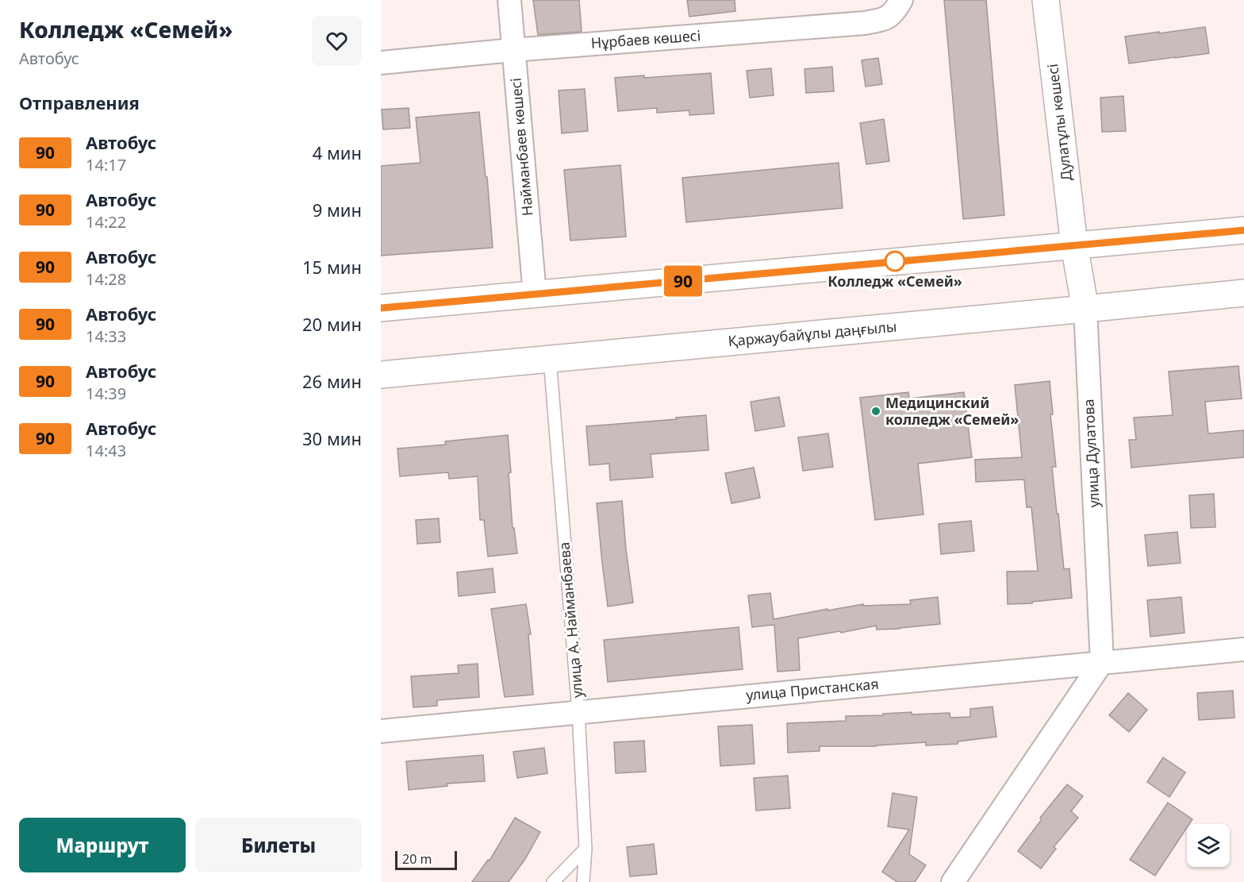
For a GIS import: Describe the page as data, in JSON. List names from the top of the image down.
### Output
{
  "streets": {
    "main road": ["Дулатұлы көшесі", "Қаржаубайұлы даңғылы", "улица Дулатова"],
    "street": ["Нұрбаев көшесі", "Найманбаев көшесі", "улица Пристанская"],
    "lane": ["улица А. Найманбаева"]
  },
  "crossings": [
    ["Нұрбаев көшесі", "Найманбаев көшесі"],
    ["Дулатұлы көшесі", "улица Дулатова"],
    ["Қаржаубайұлы даңғылы", "улица Дулатова"],
    ["Қаржаубайұлы даңғылы", "улица А. Найманбаева"],
    ["улица Дулатова", "улица Пристанская"],
    ["улица А. Найманбаева", "улица Пристанская"]
  ],
  "places": ["Колледж «Семей»", "Медицинский колледж «Семей»"],
  "lines": ["bus line 90"],
  "scale_bar": "20 m",
  "page": {
    "heading": [
      ["Колледж «Семей»", "Автобус"],
      "Отправления"
    ],
    "on_map": "90",
    "list": [
      {
        "mark": "90",
        "name": "Автобус",
        "note": "14:17",
        "value": "4 мин"
      },
      {
        "mark": "90",
        "name": "Автобус",
        "note": "14:22",
        "value": "9 мин"
      },
      {
        "mark": "90",
        "name": "Автобус",
        "note": "14:28",
        "value": "15 мин"
      },
      {
        "mark": "90",
        "name": "Автобус",
        "note": "14:33",
        "value": "20 мин"
      },
      {
        "mark": "90",
        "name": "Автобус",
        "note": "14:39",
        "value": "26 мин"
      },
      {
        "mark": "90",
        "name": "Автобус",
        "note": "14:43",
        "value": "30 мин"
      }
    ],
    "buttons": ["Маршрут", "Билеты"],
    "scale": "20 m"
  }
}
